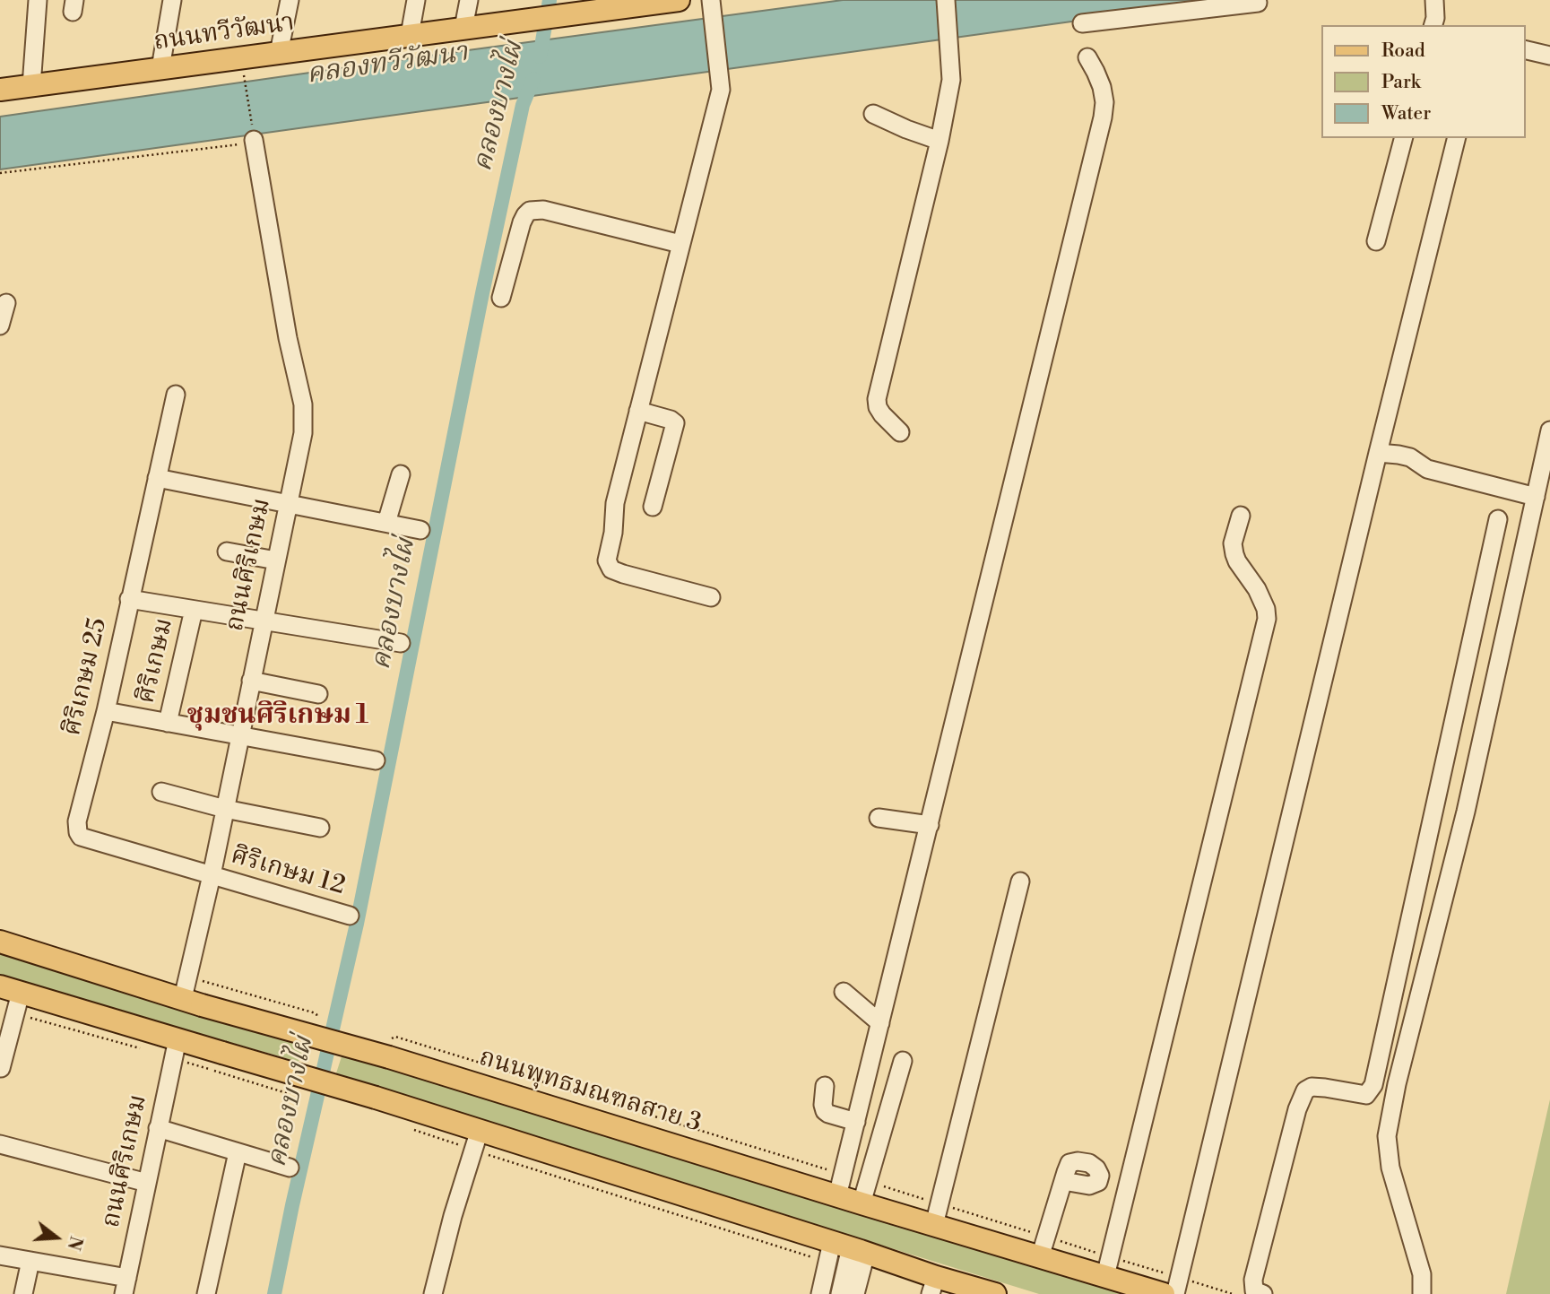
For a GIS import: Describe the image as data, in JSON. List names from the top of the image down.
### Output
{
  "streets": {
    "main road": ["ถนนทวีวัฒนา", "ถนนพุทธมณฑลสาย 3"],
    "street": [
      "ถนนศิริเกษม",
      "ศิริเกษม",
      "ศิริเกษม 25",
      "ศิริเกษม 12"
    ]
  },
  "crossings": [
    ["ถนนศิริเกษม", "ศิริเกษม 25"],
    ["ถนนศิริเกษม", "ศิริเกษม 12"],
    ["ถนนศิริเกษม", "ถนนพุทธมณฑลสาย 3"],
    ["ศิริเกษม 25", "ศิริเกษม 12"]
  ],
  "districts": ["ชุมชนศิริเกษม 1"],
  "water": ["คลองทวีวัฒนา", "คลองบางไผ่"],
  "legend": ["Road", "Park", "Water"],
  "north": "right"
}
